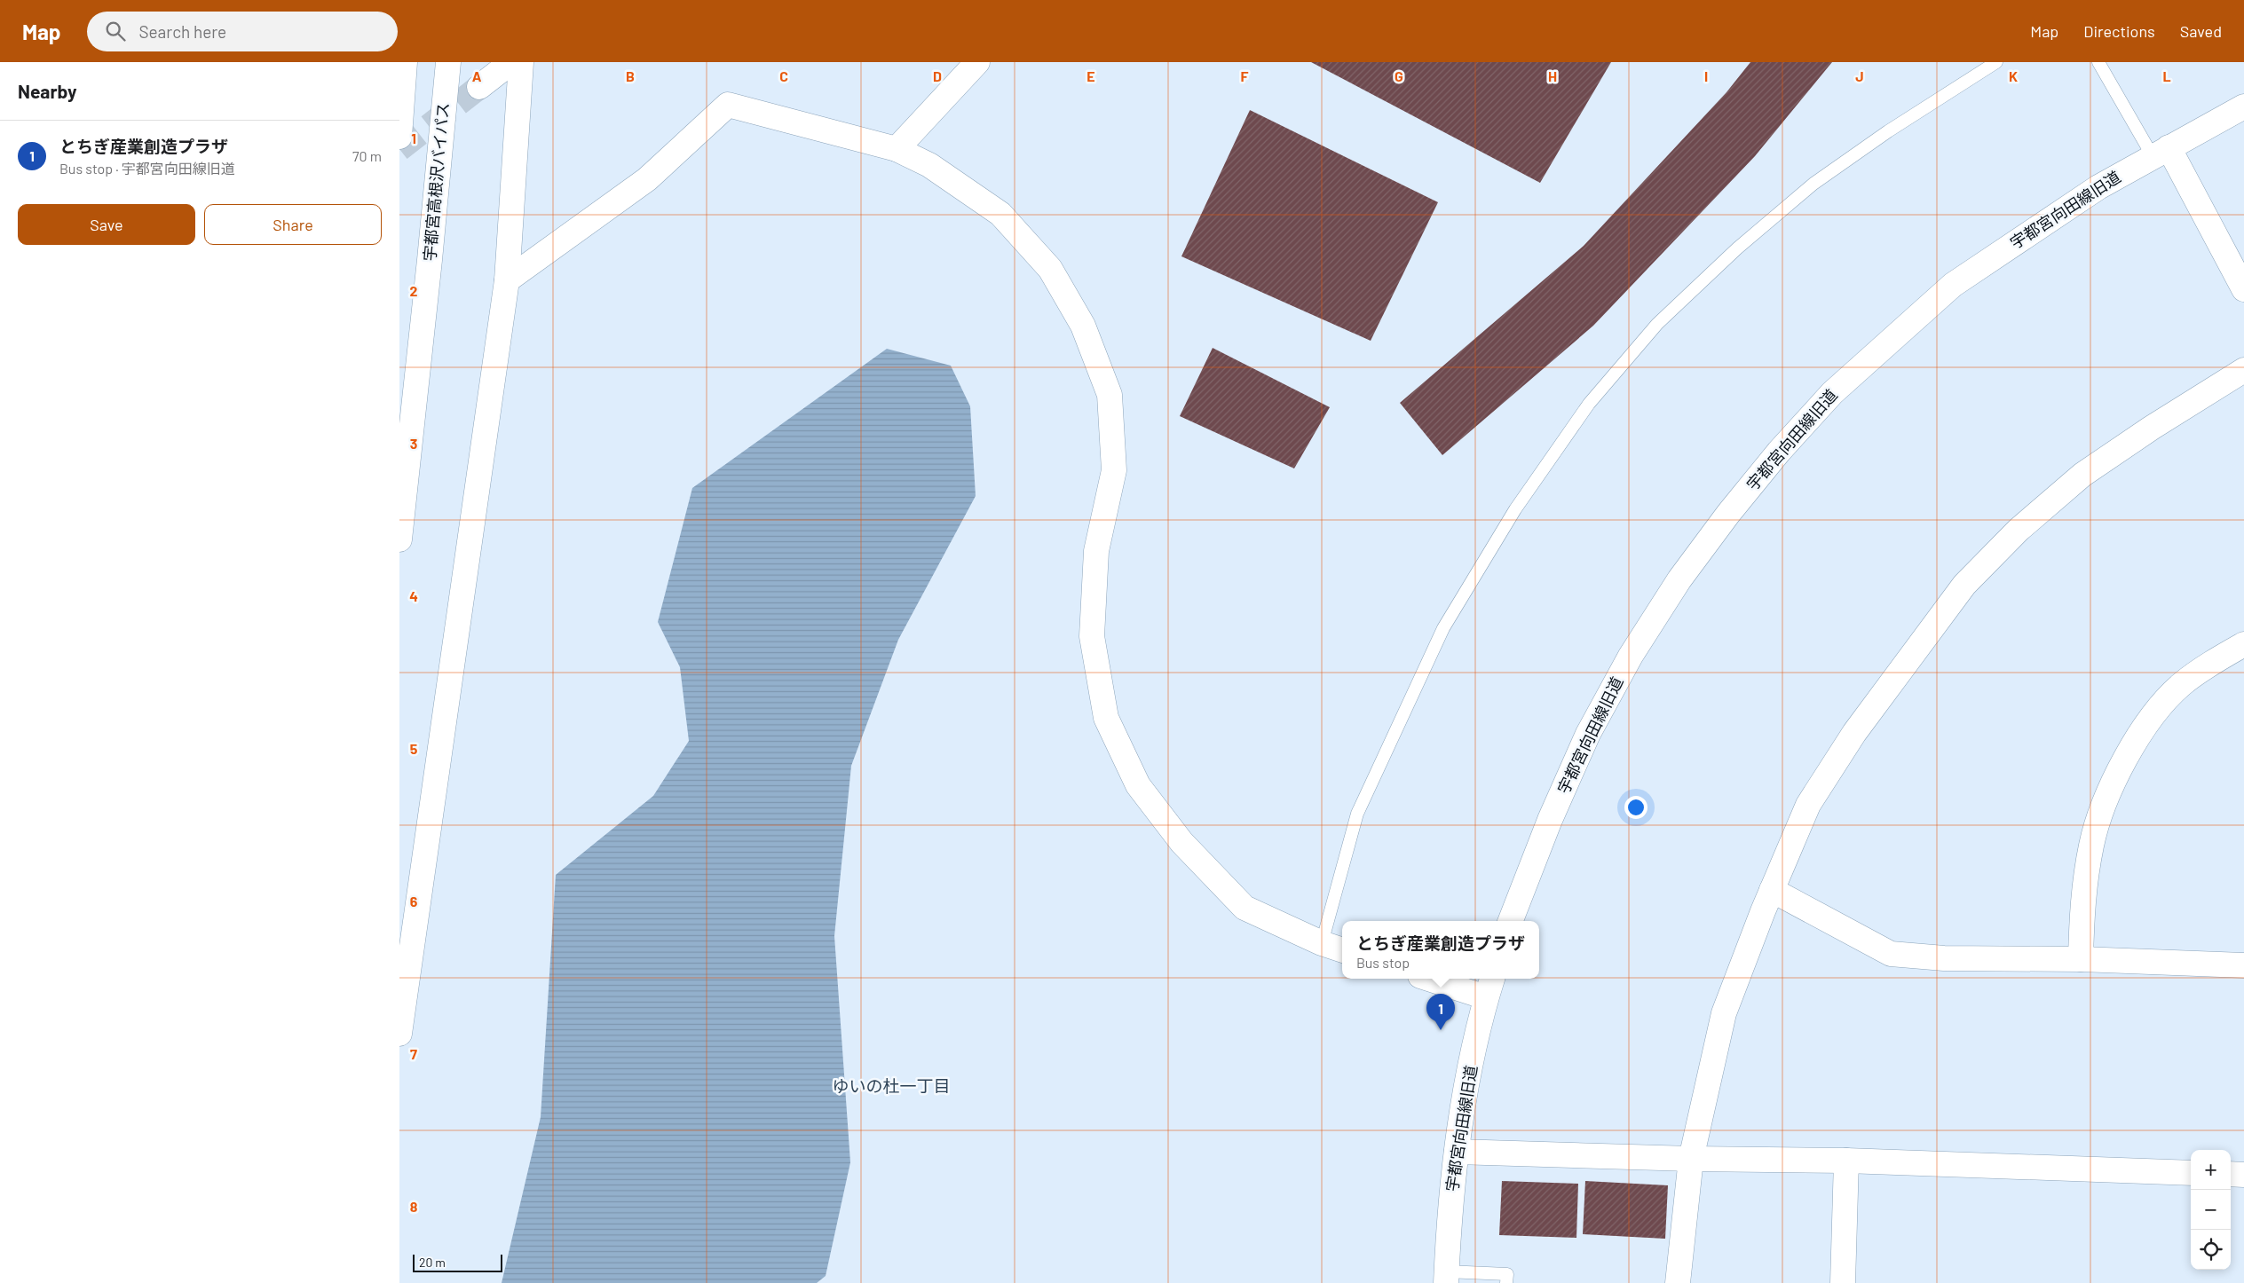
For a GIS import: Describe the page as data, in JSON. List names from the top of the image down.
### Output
{
  "streets": {
    "main road": ["宇都宮高根沢バイパス", "宇都宮向田線旧道"]
  },
  "districts": ["ゆいの杜一丁目"],
  "scale_bar": "20 m",
  "page": {
    "header": "Map",
    "search": "Search here",
    "nav": ["Map", "Directions", "Saved"],
    "heading": "Nearby",
    "list": [
      {
        "mark": "1",
        "name": "とちぎ産業創造プラザ",
        "note": "Bus stop · 宇都宮向田線旧道",
        "value": "70 m"
      }
    ],
    "buttons": ["Save", "Share"],
    "popup": ["とちぎ産業創造プラザ", "Bus stop"],
    "pins": "1",
    "map_buttons": ["+", "−"],
    "scale": "20 m"
  },
  "grid": {
    "columns": [
      "A",
      "B",
      "C",
      "D",
      "E",
      "F",
      "G",
      "H",
      "I",
      "J",
      "K",
      "L"
    ],
    "rows": [
      "1",
      "2",
      "3",
      "4",
      "5",
      "6",
      "7",
      "8"
    ]
  }
}
